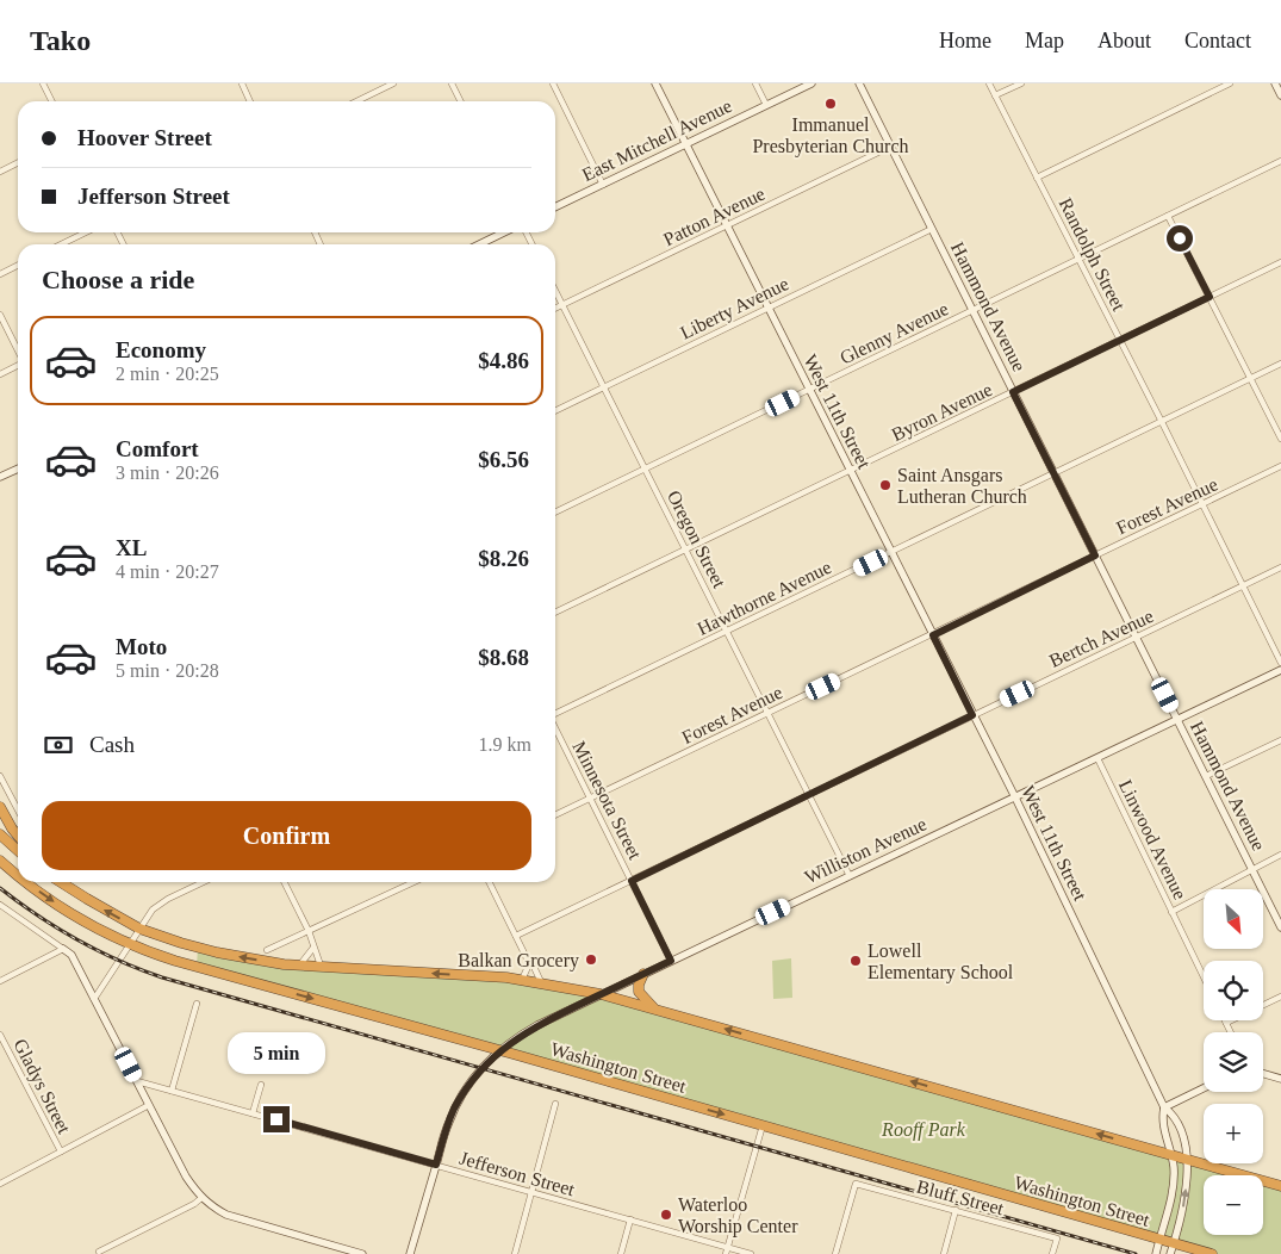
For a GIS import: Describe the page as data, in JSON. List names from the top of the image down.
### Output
{
  "streets": {
    "highway": ["Washington Street"],
    "main road": [
      "East Mitchell Avenue",
      "Hammond Avenue",
      "West 11th Street",
      "Williston Avenue"
    ],
    "street": [
      "Patton Avenue",
      "Randolph Street",
      "Liberty Avenue",
      "Glenny Avenue",
      "Byron Avenue",
      "Forest Avenue",
      "Oregon Street",
      "Hawthorne Avenue",
      "Bertch Avenue",
      "Minnesota Street",
      "Linwood Avenue",
      "Gladys Street",
      "Jefferson Street",
      "Bluff Street"
    ]
  },
  "crossings": [
    ["East Mitchell Avenue", "West 11th Street"],
    ["Patton Avenue", "Hammond Avenue"],
    ["Patton Avenue", "West 11th Street"],
    ["Patton Avenue", "Oregon Street"],
    ["Randolph Street", "Glenny Avenue"],
    ["Randolph Street", "Byron Avenue"],
    ["Randolph Street", "Forest Avenue"],
    ["Randolph Street", "Hawthorne Avenue"],
    ["Randolph Street", "Bertch Avenue"],
    ["Hammond Avenue", "Liberty Avenue"],
    ["Hammond Avenue", "Glenny Avenue"],
    ["Hammond Avenue", "Byron Avenue"],
    ["Hammond Avenue", "Forest Avenue"],
    ["Hammond Avenue", "Hawthorne Avenue"],
    ["Hammond Avenue", "Bertch Avenue"],
    ["Hammond Avenue", "Williston Avenue"],
    ["Liberty Avenue", "West 11th Street"],
    ["Liberty Avenue", "Oregon Street"],
    ["Glenny Avenue", "West 11th Street"],
    ["Glenny Avenue", "Oregon Street"],
    ["West 11th Street", "Byron Avenue"],
    ["West 11th Street", "Forest Avenue"],
    ["West 11th Street", "Hawthorne Avenue"],
    ["West 11th Street", "Bertch Avenue"],
    ["West 11th Street", "Williston Avenue"],
    ["West 11th Street", "Washington Street"],
    ["Byron Avenue", "Oregon Street"],
    ["Forest Avenue", "Oregon Street"],
    ["Forest Avenue", "Minnesota Street"],
    ["Oregon Street", "Hawthorne Avenue"],
    ["Oregon Street", "Bertch Avenue"],
    ["Oregon Street", "Williston Avenue"],
    ["Bertch Avenue", "Minnesota Street"],
    ["Minnesota Street", "Williston Avenue"],
    ["Linwood Avenue", "Williston Avenue"],
    ["Williston Avenue", "Washington Street"],
    ["Williston Avenue", "Jefferson Street"]
  ],
  "parks": ["Rooff Park"],
  "places": [
    "Immanuel Presbyterian Church",
    "Saint Ansgars Lutheran Church",
    "Balkan Grocery",
    "Lowell Elementary School",
    "Waterloo Worship Center"
  ],
  "north": "bottom right",
  "page": {
    "header": "Tako",
    "nav": [
      "Home",
      "Map",
      "About",
      "Contact"
    ],
    "banner": ["Hoover Street", "Jefferson Street"],
    "heading": "Choose a ride",
    "list": [
      {
        "name": "Economy",
        "note": "2 min · 20:25",
        "value": "$4.86"
      },
      {
        "name": "Comfort",
        "note": "3 min · 20:26",
        "value": "$6.56"
      },
      {
        "name": "XL",
        "note": "4 min · 20:27",
        "value": "$8.26"
      },
      {
        "name": "Moto",
        "note": "5 min · 20:28",
        "value": "$8.68"
      }
    ],
    "pay": ["Cash", "1.9 km"],
    "buttons": "Confirm",
    "map_buttons": ["+", "−"],
    "bubble": "5 min"
  }
}
